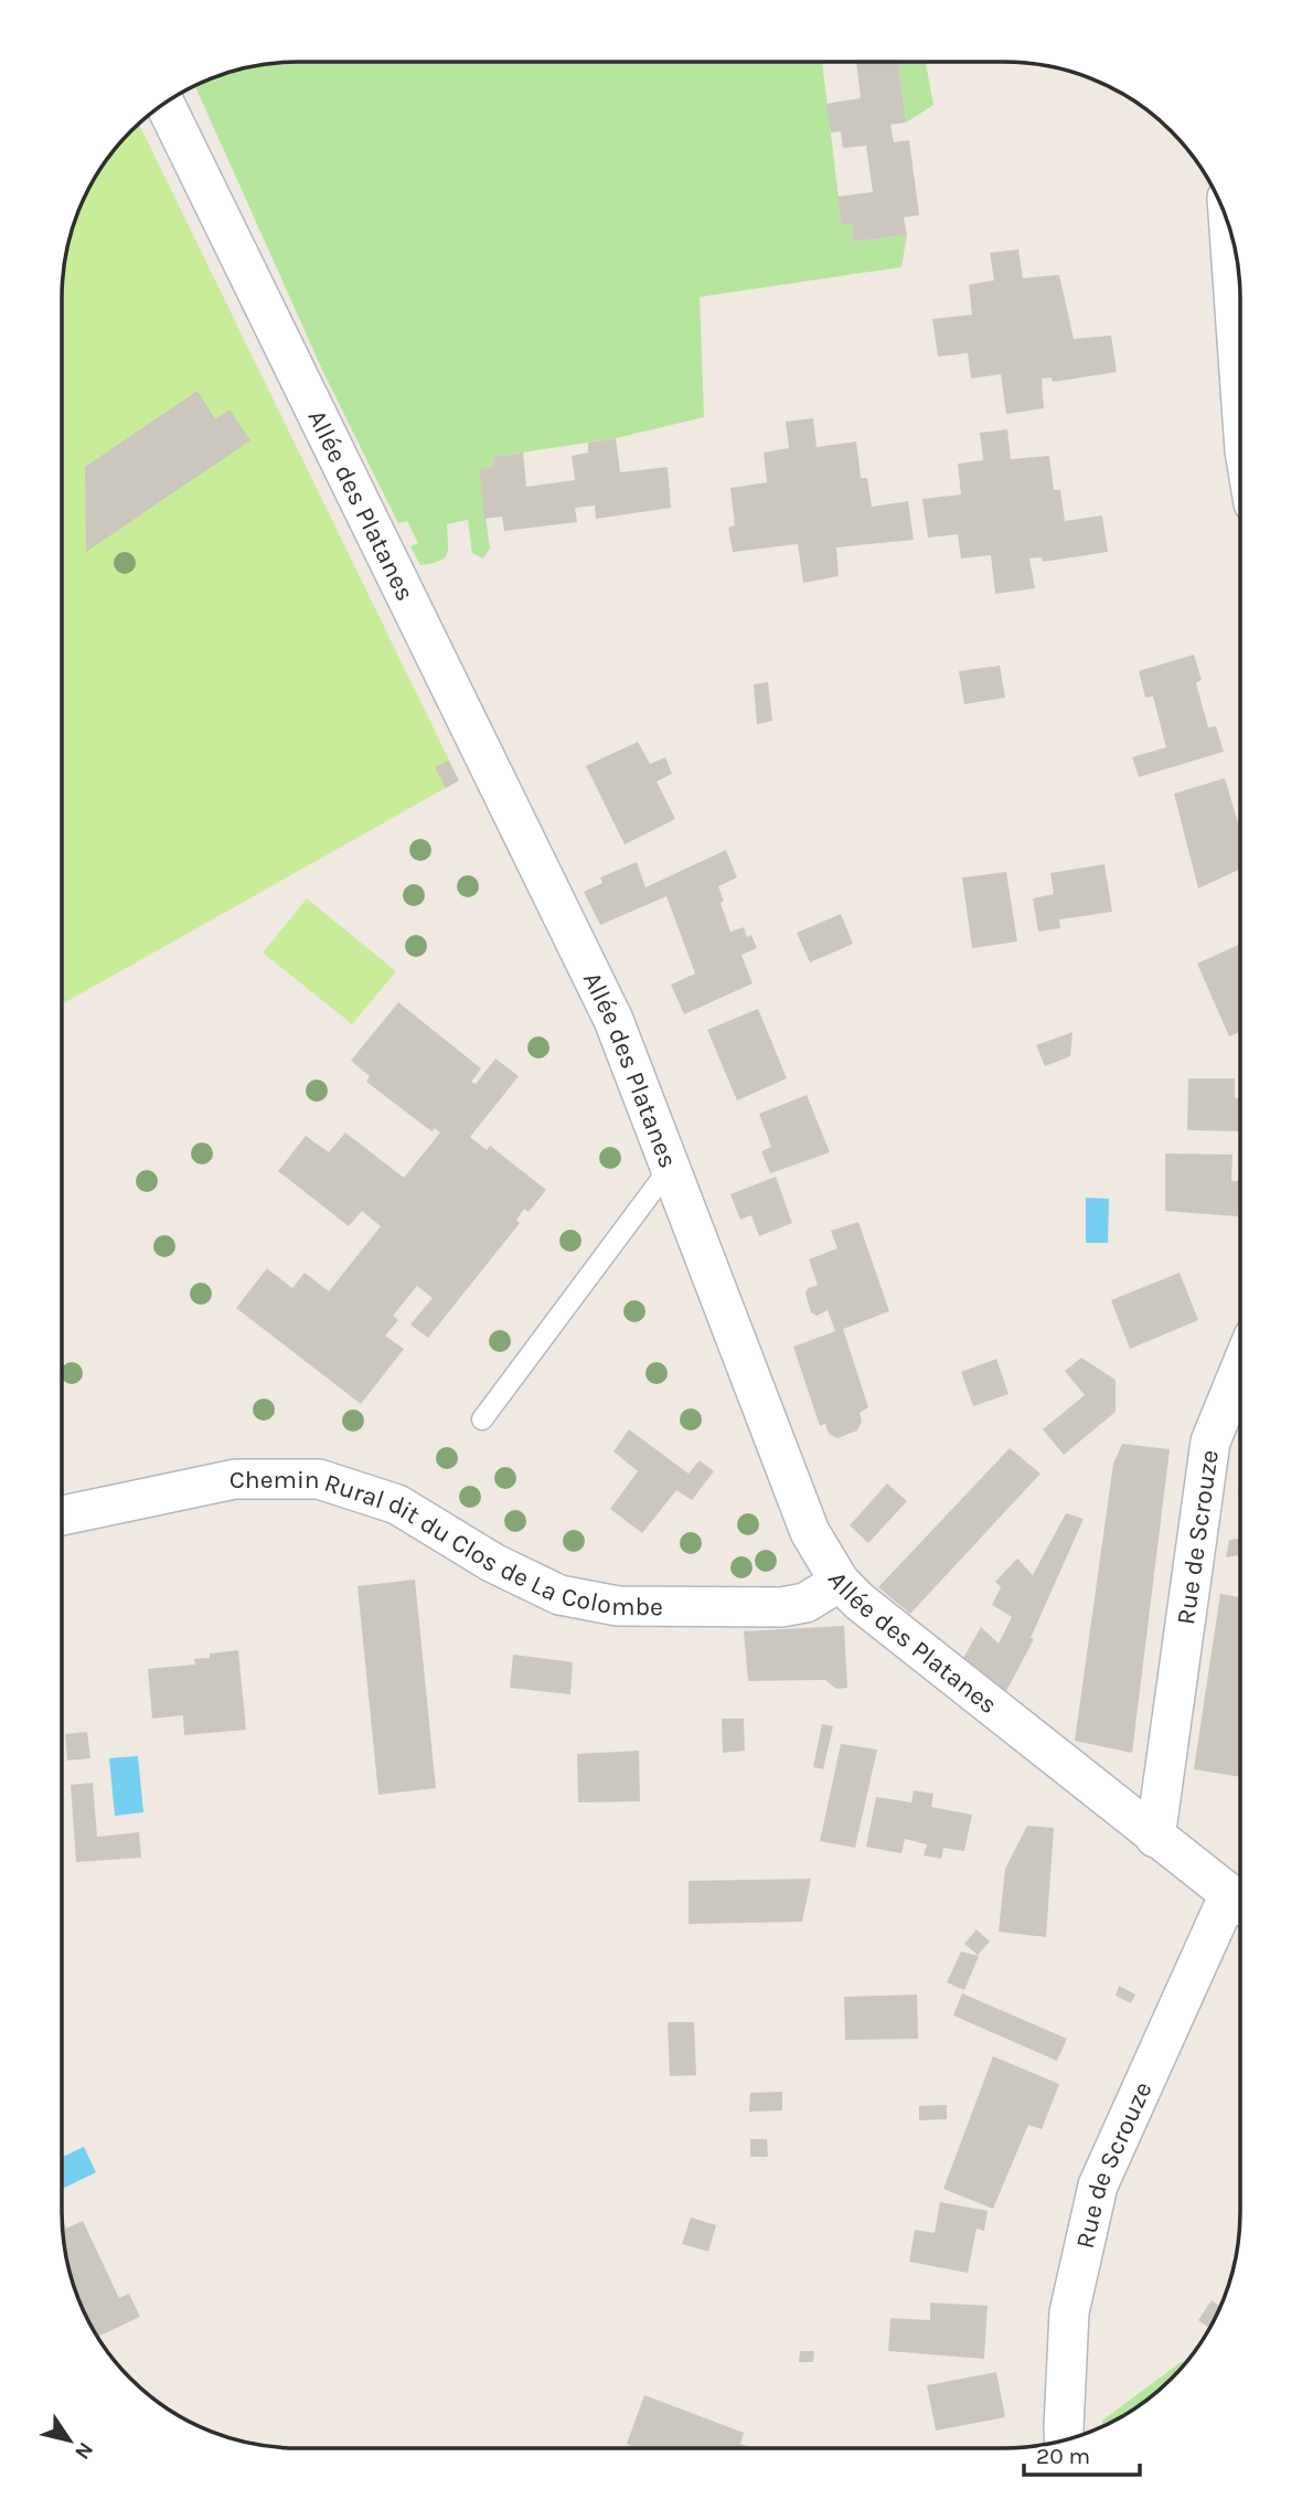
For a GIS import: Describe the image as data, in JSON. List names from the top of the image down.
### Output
{
  "streets": {
    "street": ["Allée des Platanes", "Rue de Scrouze", "Chemin Rural dit du Clos de La Colombe"]
  },
  "crossings": [
    ["Allée des Platanes", "Rue de Scrouze"],
    ["Allée des Platanes", "Chemin Rural dit du Clos de La Colombe"]
  ],
  "scale_bar": "20 m",
  "north": "bottom right"
}
